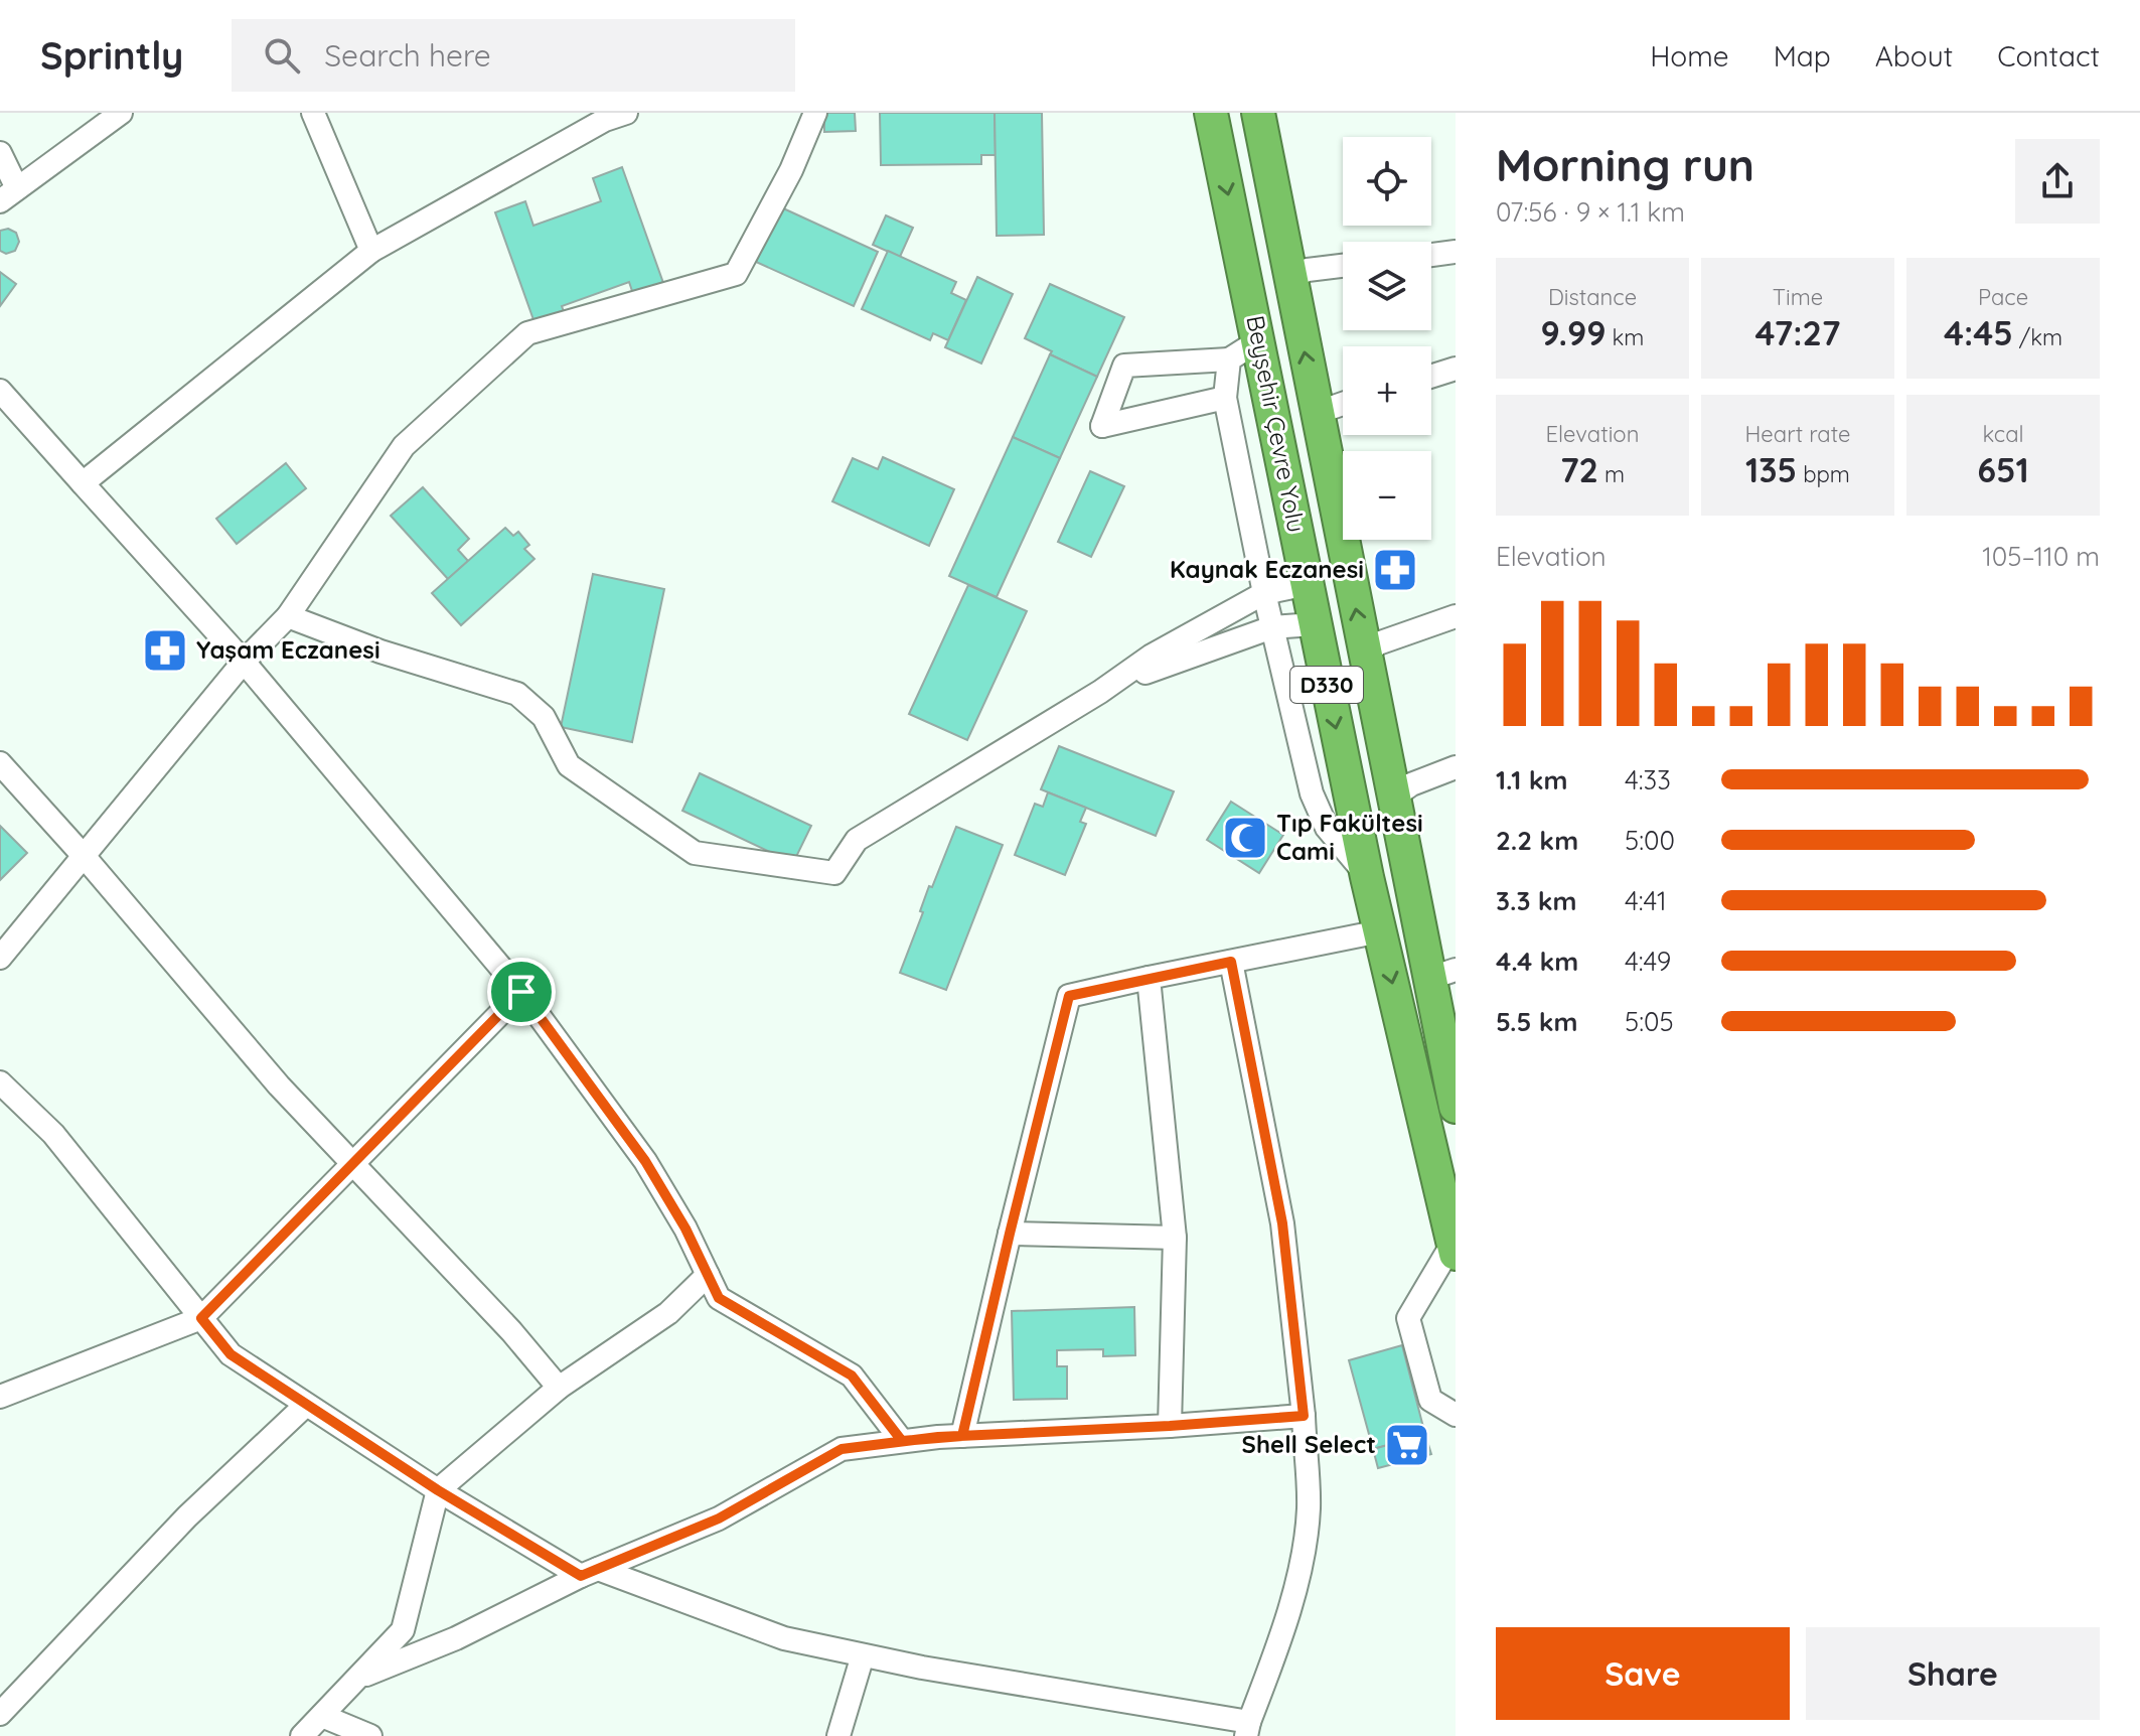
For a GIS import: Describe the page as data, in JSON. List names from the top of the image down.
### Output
{
  "streets": {
    "highway": ["Beyşehir Çevre Yolu", "D330"]
  },
  "places": {
    "pharmacy": ["Kaynak Eczanesi", "Yaşam Eczanesi"],
    "mosque": ["Tıp Fakültesi Cami"],
    "supermarket": ["Shell Select"]
  },
  "page": {
    "header": "Sprintly",
    "search": "Search here",
    "nav": [
      "Home",
      "Map",
      "About",
      "Contact"
    ],
    "heading": ["Morning run", "07:56 · 9 × 1.1 km"],
    "map_buttons": ["+", "−"],
    "stats": [
      ["Distance", "9.99 km"],
      ["Time", "47:27"],
      ["Pace", "4:45 /km"],
      ["Elevation", "72 m"],
      ["Heart rate", "135 bpm"],
      ["kcal", "651"]
    ],
    "chart": ["Elevation", "105–110 m"],
    "list": [
      {
        "name": "1.1 km",
        "note": "4:33"
      },
      {
        "name": "2.2 km",
        "note": "5:00"
      },
      {
        "name": "3.3 km",
        "note": "4:41"
      },
      {
        "name": "4.4 km",
        "note": "4:49"
      },
      {
        "name": "5.5 km",
        "note": "5:05"
      }
    ],
    "buttons": ["Save", "Share"]
  }
}
